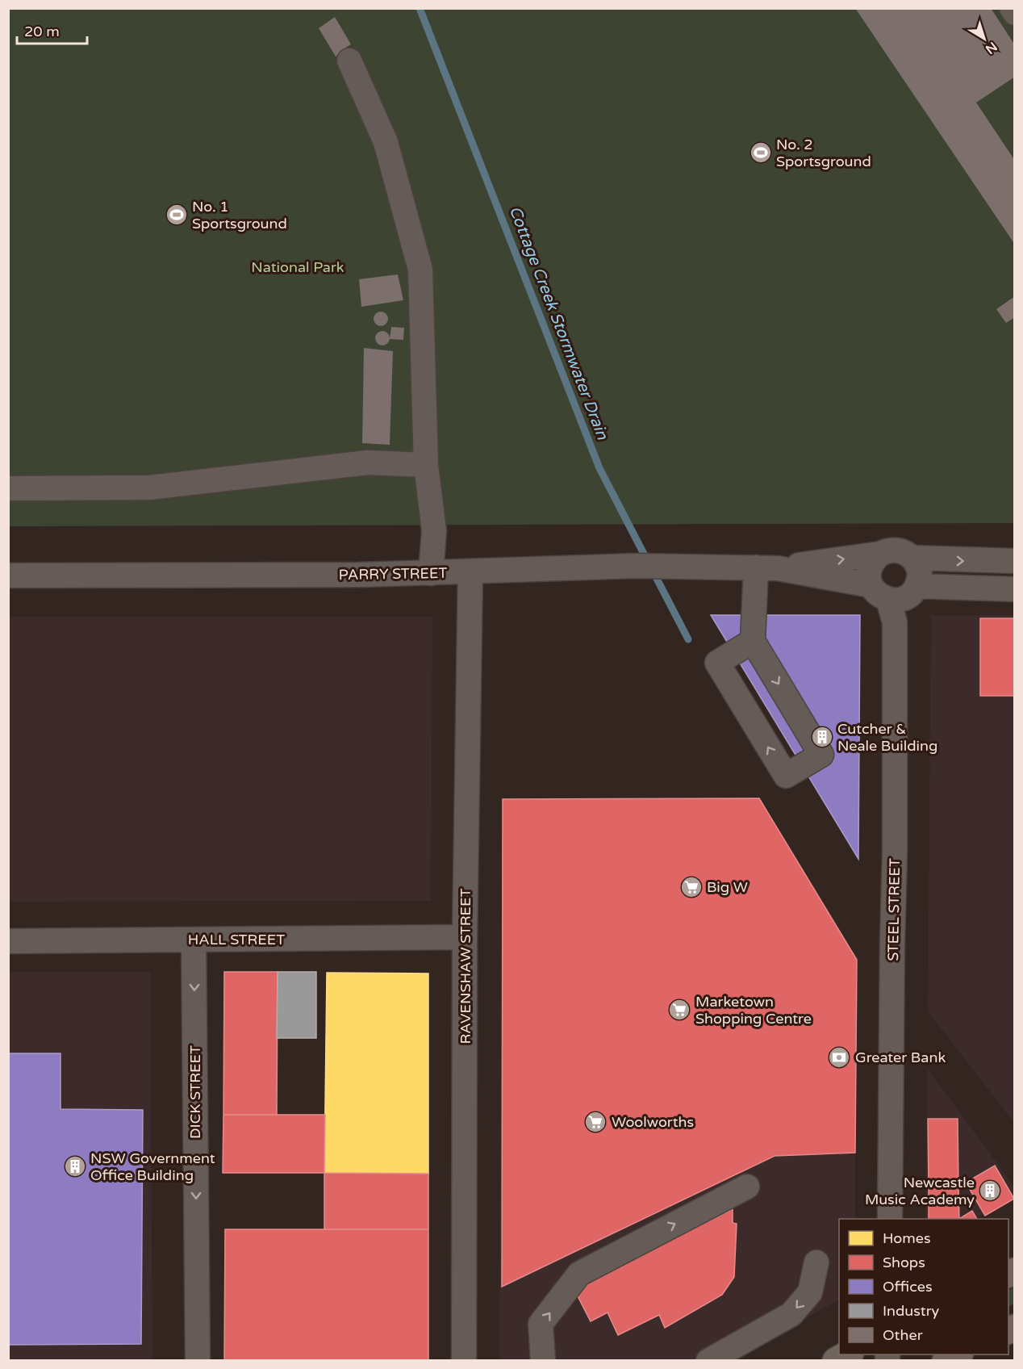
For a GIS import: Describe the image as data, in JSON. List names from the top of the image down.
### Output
{
  "streets": {
    "street": [
      "PARRY STREET",
      "STEEL STREET",
      "HALL STREET",
      "RAVENSHAW STREET",
      "DICK STREET"
    ]
  },
  "crossings": [
    ["PARRY STREET", "STEEL STREET"],
    ["PARRY STREET", "RAVENSHAW STREET"],
    ["HALL STREET", "RAVENSHAW STREET"],
    ["HALL STREET", "DICK STREET"]
  ],
  "one_way": ["DICK STREET"],
  "water": ["Cottage Creek Stormwater Drain"],
  "parks": ["National Park"],
  "places": {
    "sports": ["No. 2 Sportsground", "No. 1 Sportsground"],
    "building": ["Cutcher & Neale Building", "NSW Government Office Building", "Newcastle Music Academy"],
    "supermarket": ["Big W", "Marketown Shopping Centre", "Woolworths"],
    "bank": ["Greater Bank"]
  },
  "legend": [
    "Homes",
    "Shops",
    "Offices",
    "Industry",
    "Other"
  ],
  "scale_bar": "20 m",
  "north": "bottom right"
}
